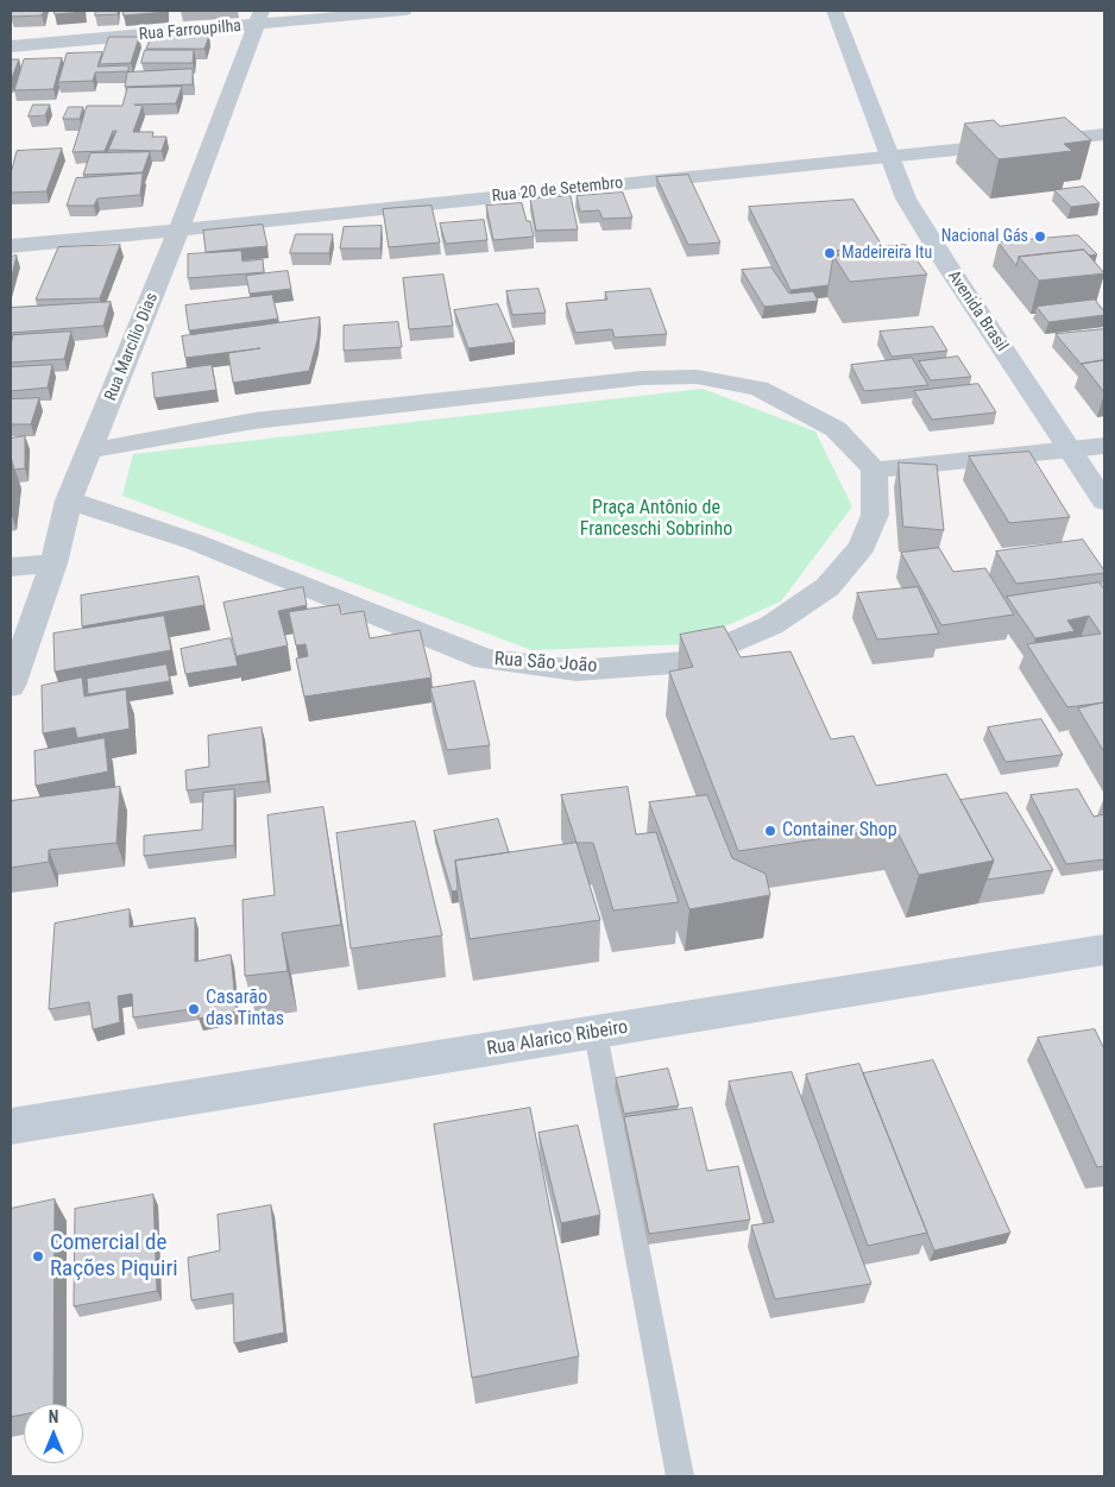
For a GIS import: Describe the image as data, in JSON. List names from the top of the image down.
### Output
{
  "streets": {
    "main road": ["Avenida Brasil", "Rua Alarico Ribeiro"],
    "street": [
      "Rua Farroupilha",
      "Rua 20 de Setembro",
      "Rua Marcílio Dias",
      "Rua São João"
    ]
  },
  "crossings": [
    ["Rua Farroupilha", "Rua Marcílio Dias"],
    ["Rua 20 de Setembro", "Avenida Brasil"],
    ["Rua 20 de Setembro", "Rua Marcílio Dias"],
    ["Rua Marcílio Dias", "Rua São João"]
  ],
  "parks": ["Praça Antônio de Franceschi Sobrinho"],
  "places": [
    "Nacional Gás",
    "Madeireira Itu",
    "Container Shop",
    "Casarão das Tintas",
    "Comercial de Rações Piquiri"
  ],
  "north": "top"
}
